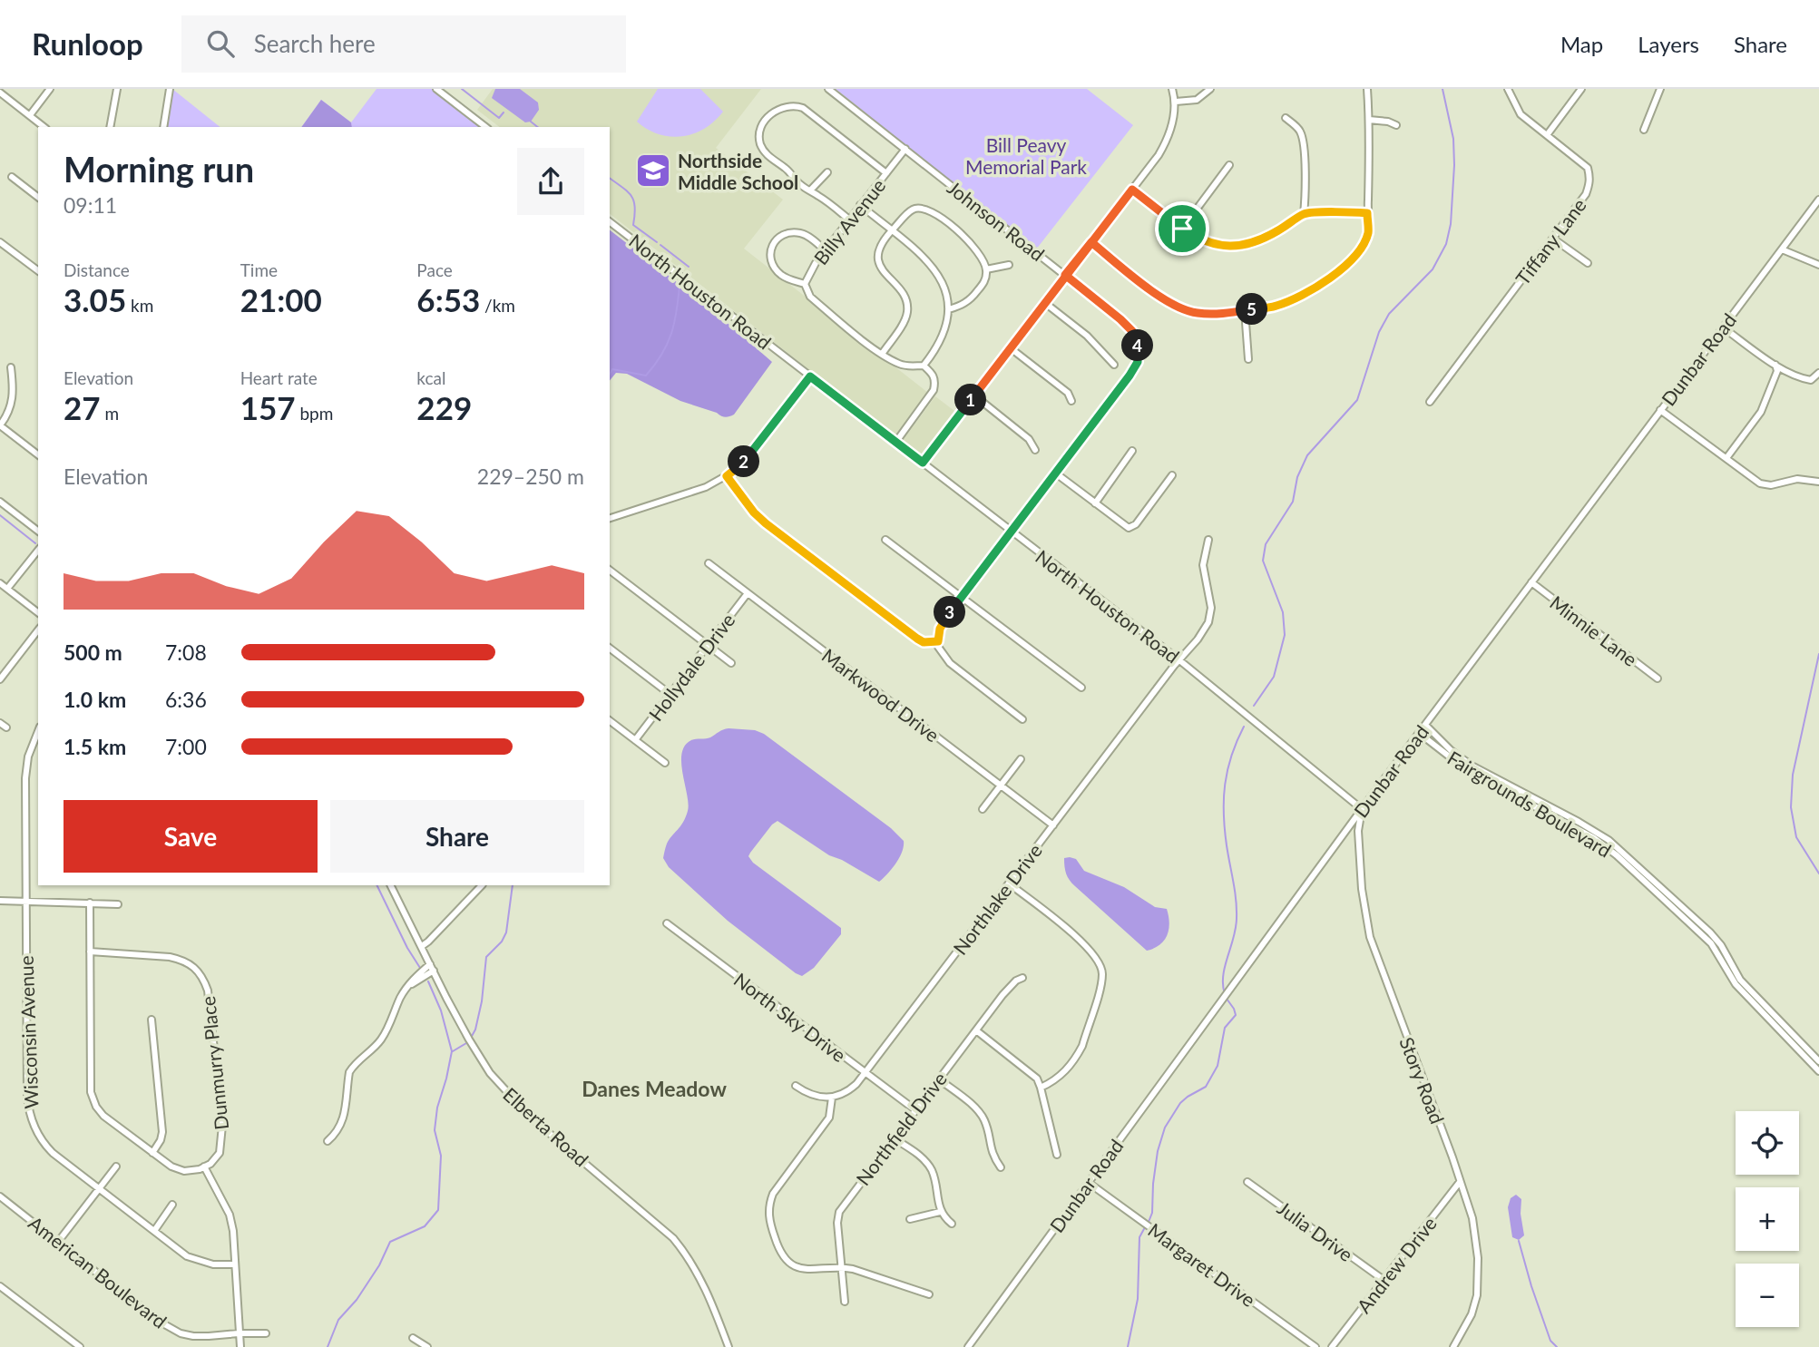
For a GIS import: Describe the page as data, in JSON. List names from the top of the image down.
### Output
{
  "streets": {
    "street": [
      "Johnson Road",
      "Billy Avenue",
      "Tiffany Lane",
      "North Houston Road",
      "Dunbar Road",
      "Minnie Lane",
      "Hollydale Drive",
      "Markwood Drive",
      "Fairgrounds Boulevard",
      "Northlake Drive",
      "North Sky Drive",
      "Wisconsin Avenue",
      "Dunmurry Place",
      "Story Road",
      "Elberta Road",
      "Northfield Drive",
      "Julia Drive",
      "Margaret Drive",
      "Andrew Drive",
      "American Boulevard"
    ]
  },
  "crossings": [
    ["Johnson Road", "Billy Avenue"],
    ["Johnson Road", "North Houston Road"],
    ["North Houston Road", "Dunbar Road"],
    ["North Houston Road", "Northlake Drive"],
    ["North Houston Road", "Story Road"],
    ["Dunbar Road", "Minnie Lane"],
    ["Dunbar Road", "Fairgrounds Boulevard"],
    ["Dunbar Road", "Story Road"],
    ["Dunbar Road", "Margaret Drive"],
    ["Hollydale Drive", "Markwood Drive"],
    ["Markwood Drive", "Northlake Drive"],
    ["Northlake Drive", "North Sky Drive"],
    ["North Sky Drive", "Northfield Drive"],
    ["Story Road", "Andrew Drive"],
    ["Julia Drive", "Andrew Drive"]
  ],
  "districts": ["Danes Meadow"],
  "parks": ["Bill Peavy Memorial Park"],
  "places": {
    "school or university": ["Northside Middle School"]
  },
  "page": {
    "header": "Runloop",
    "search": "Search here",
    "nav": ["Map", "Layers", "Share"],
    "heading": ["Morning run", "09:11"],
    "stats": [
      ["Distance", "3.05 km"],
      ["Time", "21:00"],
      ["Pace", "6:53 /km"],
      ["Elevation", "27 m"],
      ["Heart rate", "157 bpm"],
      ["kcal", "229"]
    ],
    "pins": [
      "5",
      "4",
      "1",
      "2",
      "3"
    ],
    "chart": ["Elevation", "229–250 m"],
    "list": [
      {
        "name": "500 m",
        "note": "7:08"
      },
      {
        "name": "1.0 km",
        "note": "6:36"
      },
      {
        "name": "1.5 km",
        "note": "7:00"
      }
    ],
    "buttons": ["Save", "Share"],
    "map_buttons": ["+", "−"]
  }
}
